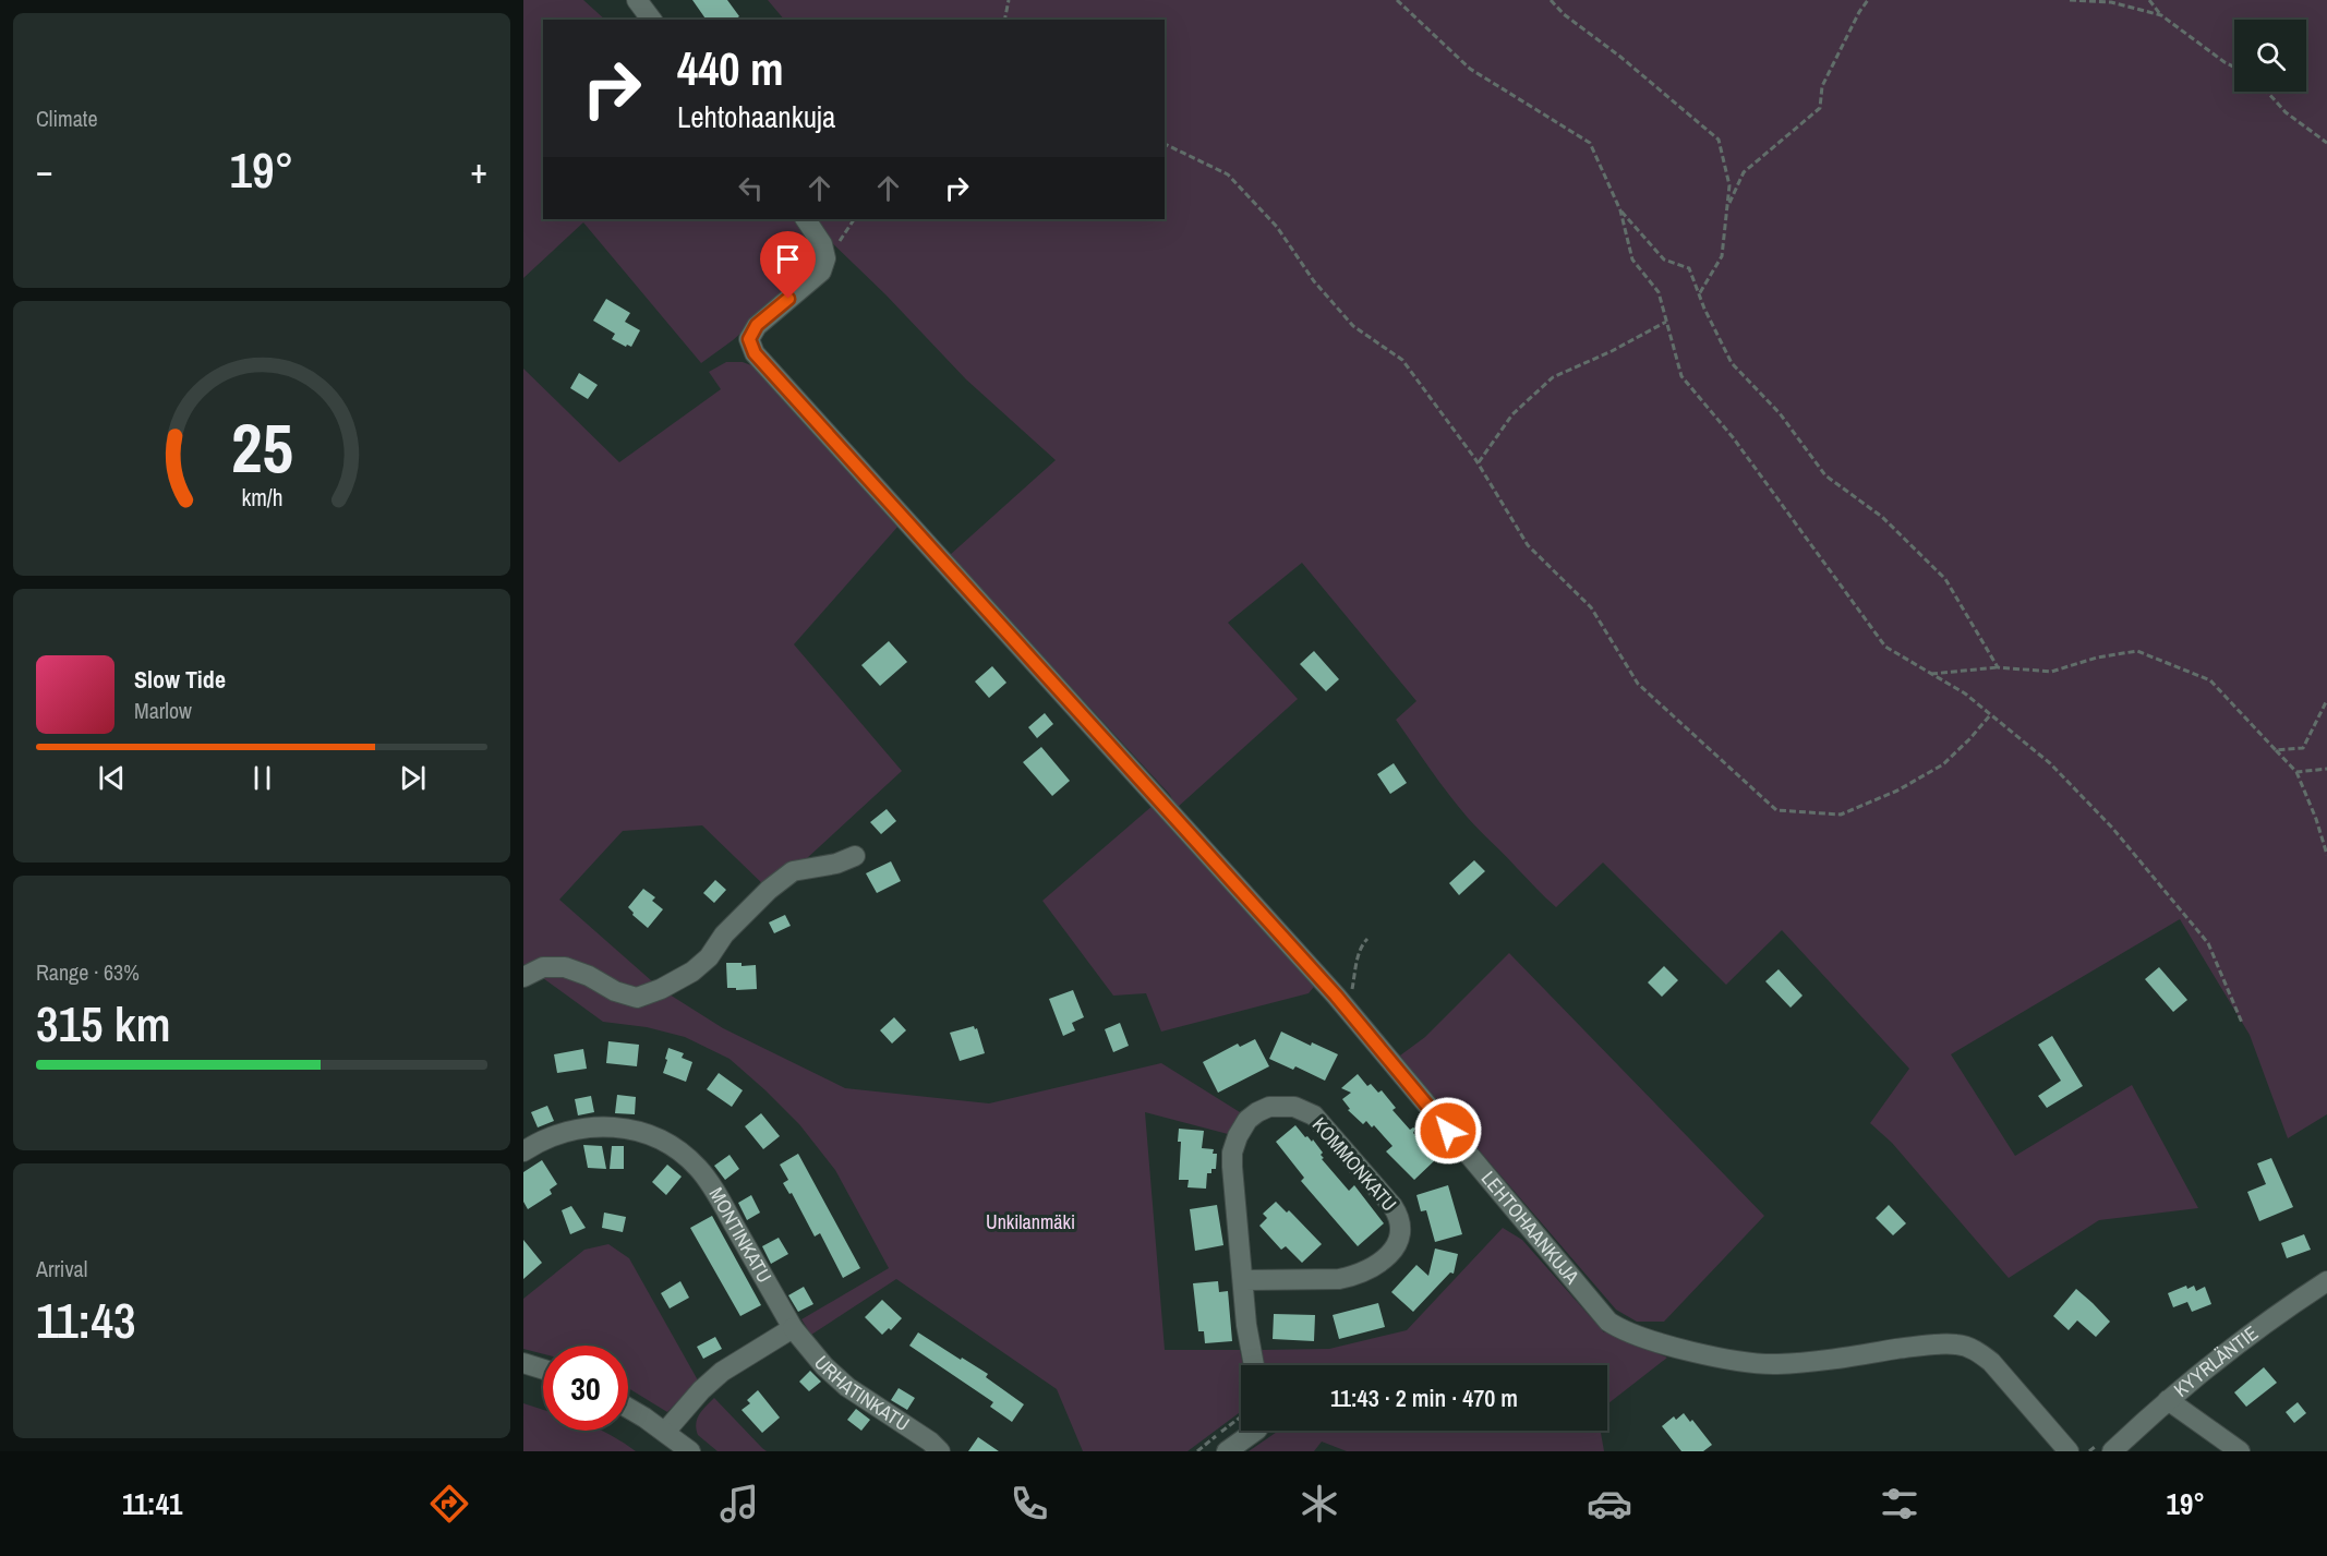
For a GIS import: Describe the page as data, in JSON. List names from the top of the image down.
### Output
{
  "streets": {
    "street": [
      "KOMMONKATU",
      "LEHTOHAANKUJA",
      "MONTINKATU",
      "KYYRLÄNTIE",
      "URHATINKATU"
    ]
  },
  "crossings": [
    ["MONTINKATU", "URHATINKATU"]
  ],
  "parks": ["Unkilanmäki"],
  "page": {
    "tile": [
      "Climate",
      ["Range · 63%", "315 km"],
      ["Arrival", "11:43"]
    ],
    "turn": ["440 m", "Lehtohaankuja"],
    "heat": ["−", "19°", "+"],
    "song": ["Slow Tide", "Marlow"],
    "limit": "30",
    "trip": "11:43 · 2 min · 470 m",
    "tabs": ["11:41", "19°"],
    "gauge": ["25", "km/h"]
  }
}
